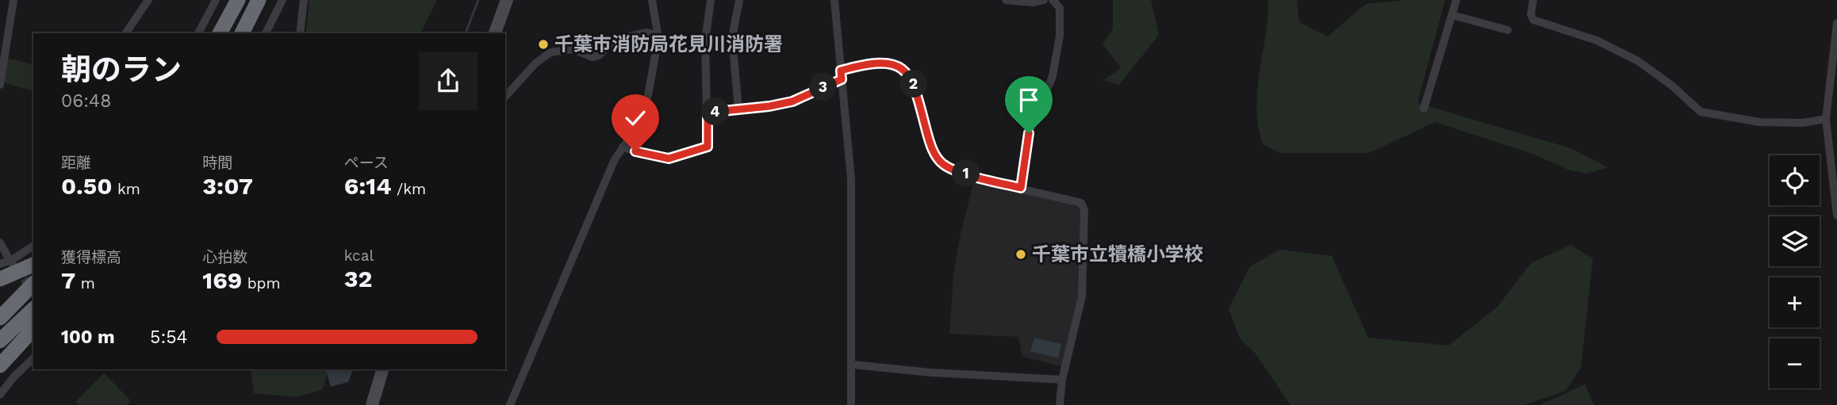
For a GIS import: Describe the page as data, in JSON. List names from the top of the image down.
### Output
{
  "places": ["千葉市消防局花見川消防署", "千葉市立犢橋小学校"],
  "page": {
    "heading": ["朝のラン", "06:48"],
    "pins": [
      "2",
      "3",
      "4",
      "1"
    ],
    "stats": [
      ["距離", "0.50 km"],
      ["時間", "3:07"],
      ["ペース", "6:14 /km"],
      ["獲得標高", "7 m"],
      ["心拍数", "169 bpm"],
      ["kcal", "32"]
    ],
    "map_buttons": ["+", "−"],
    "list": [
      {
        "name": "100 m",
        "note": "5:54"
      }
    ]
  }
}
